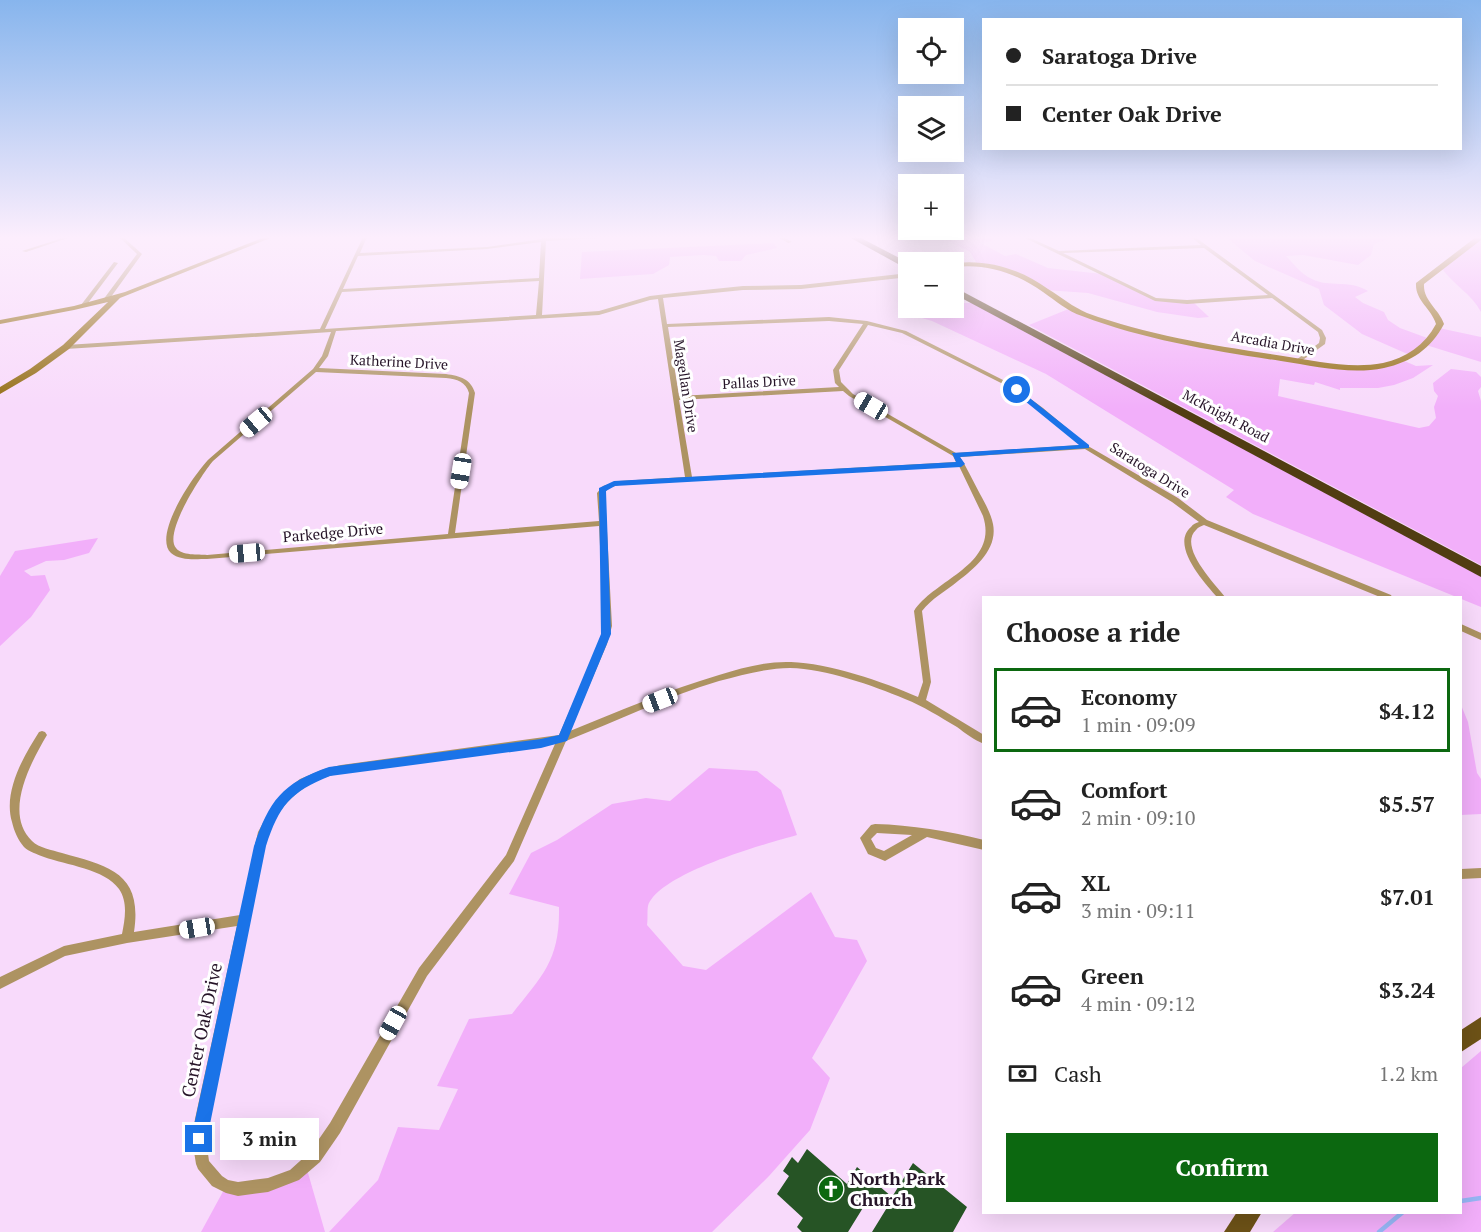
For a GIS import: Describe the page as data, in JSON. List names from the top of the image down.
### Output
{
  "streets": {
    "highway": ["McKnight Road"],
    "street": [
      "Arcadia Drive",
      "Katherine Drive",
      "Pallas Drive",
      "Magellan Drive",
      "Saratoga Drive",
      "Parkedge Drive",
      "Center Oak Drive"
    ]
  },
  "crossings": [
    ["Katherine Drive", "Parkedge Drive"],
    ["Pallas Drive", "Magellan Drive"],
    ["Magellan Drive", "Saratoga Drive"]
  ],
  "places": {
    "church": ["North Park Church"]
  },
  "page": {
    "map_buttons": ["+", "−"],
    "banner": ["Saratoga Drive", "Center Oak Drive"],
    "heading": "Choose a ride",
    "list": [
      {
        "name": "Economy",
        "note": "1 min · 09:09",
        "value": "$4.12"
      },
      {
        "name": "Comfort",
        "note": "2 min · 09:10",
        "value": "$5.57"
      },
      {
        "name": "XL",
        "note": "3 min · 09:11",
        "value": "$7.01"
      },
      {
        "name": "Green",
        "note": "4 min · 09:12",
        "value": "$3.24"
      }
    ],
    "pay": ["Cash", "1.2 km"],
    "bubble": "3 min",
    "buttons": "Confirm"
  }
}
